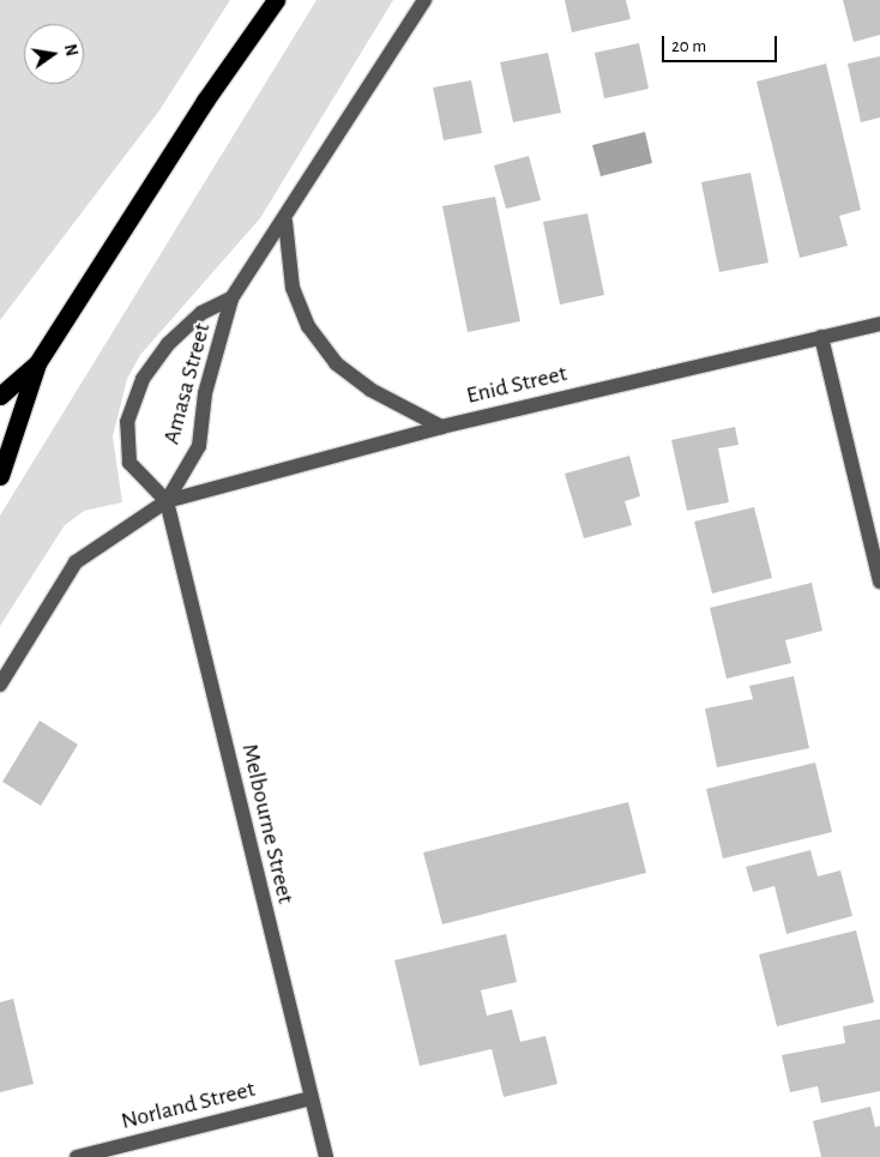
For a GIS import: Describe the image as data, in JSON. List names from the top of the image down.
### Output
{
  "streets": {
    "street": [
      "Amasa Street",
      "Enid Street",
      "Melbourne Street",
      "Norland Street"
    ]
  },
  "crossings": [
    ["Amasa Street", "Enid Street"],
    ["Amasa Street", "Melbourne Street"],
    ["Enid Street", "Melbourne Street"],
    ["Melbourne Street", "Norland Street"]
  ],
  "scale_bar": "20 m",
  "north": "right"
}
